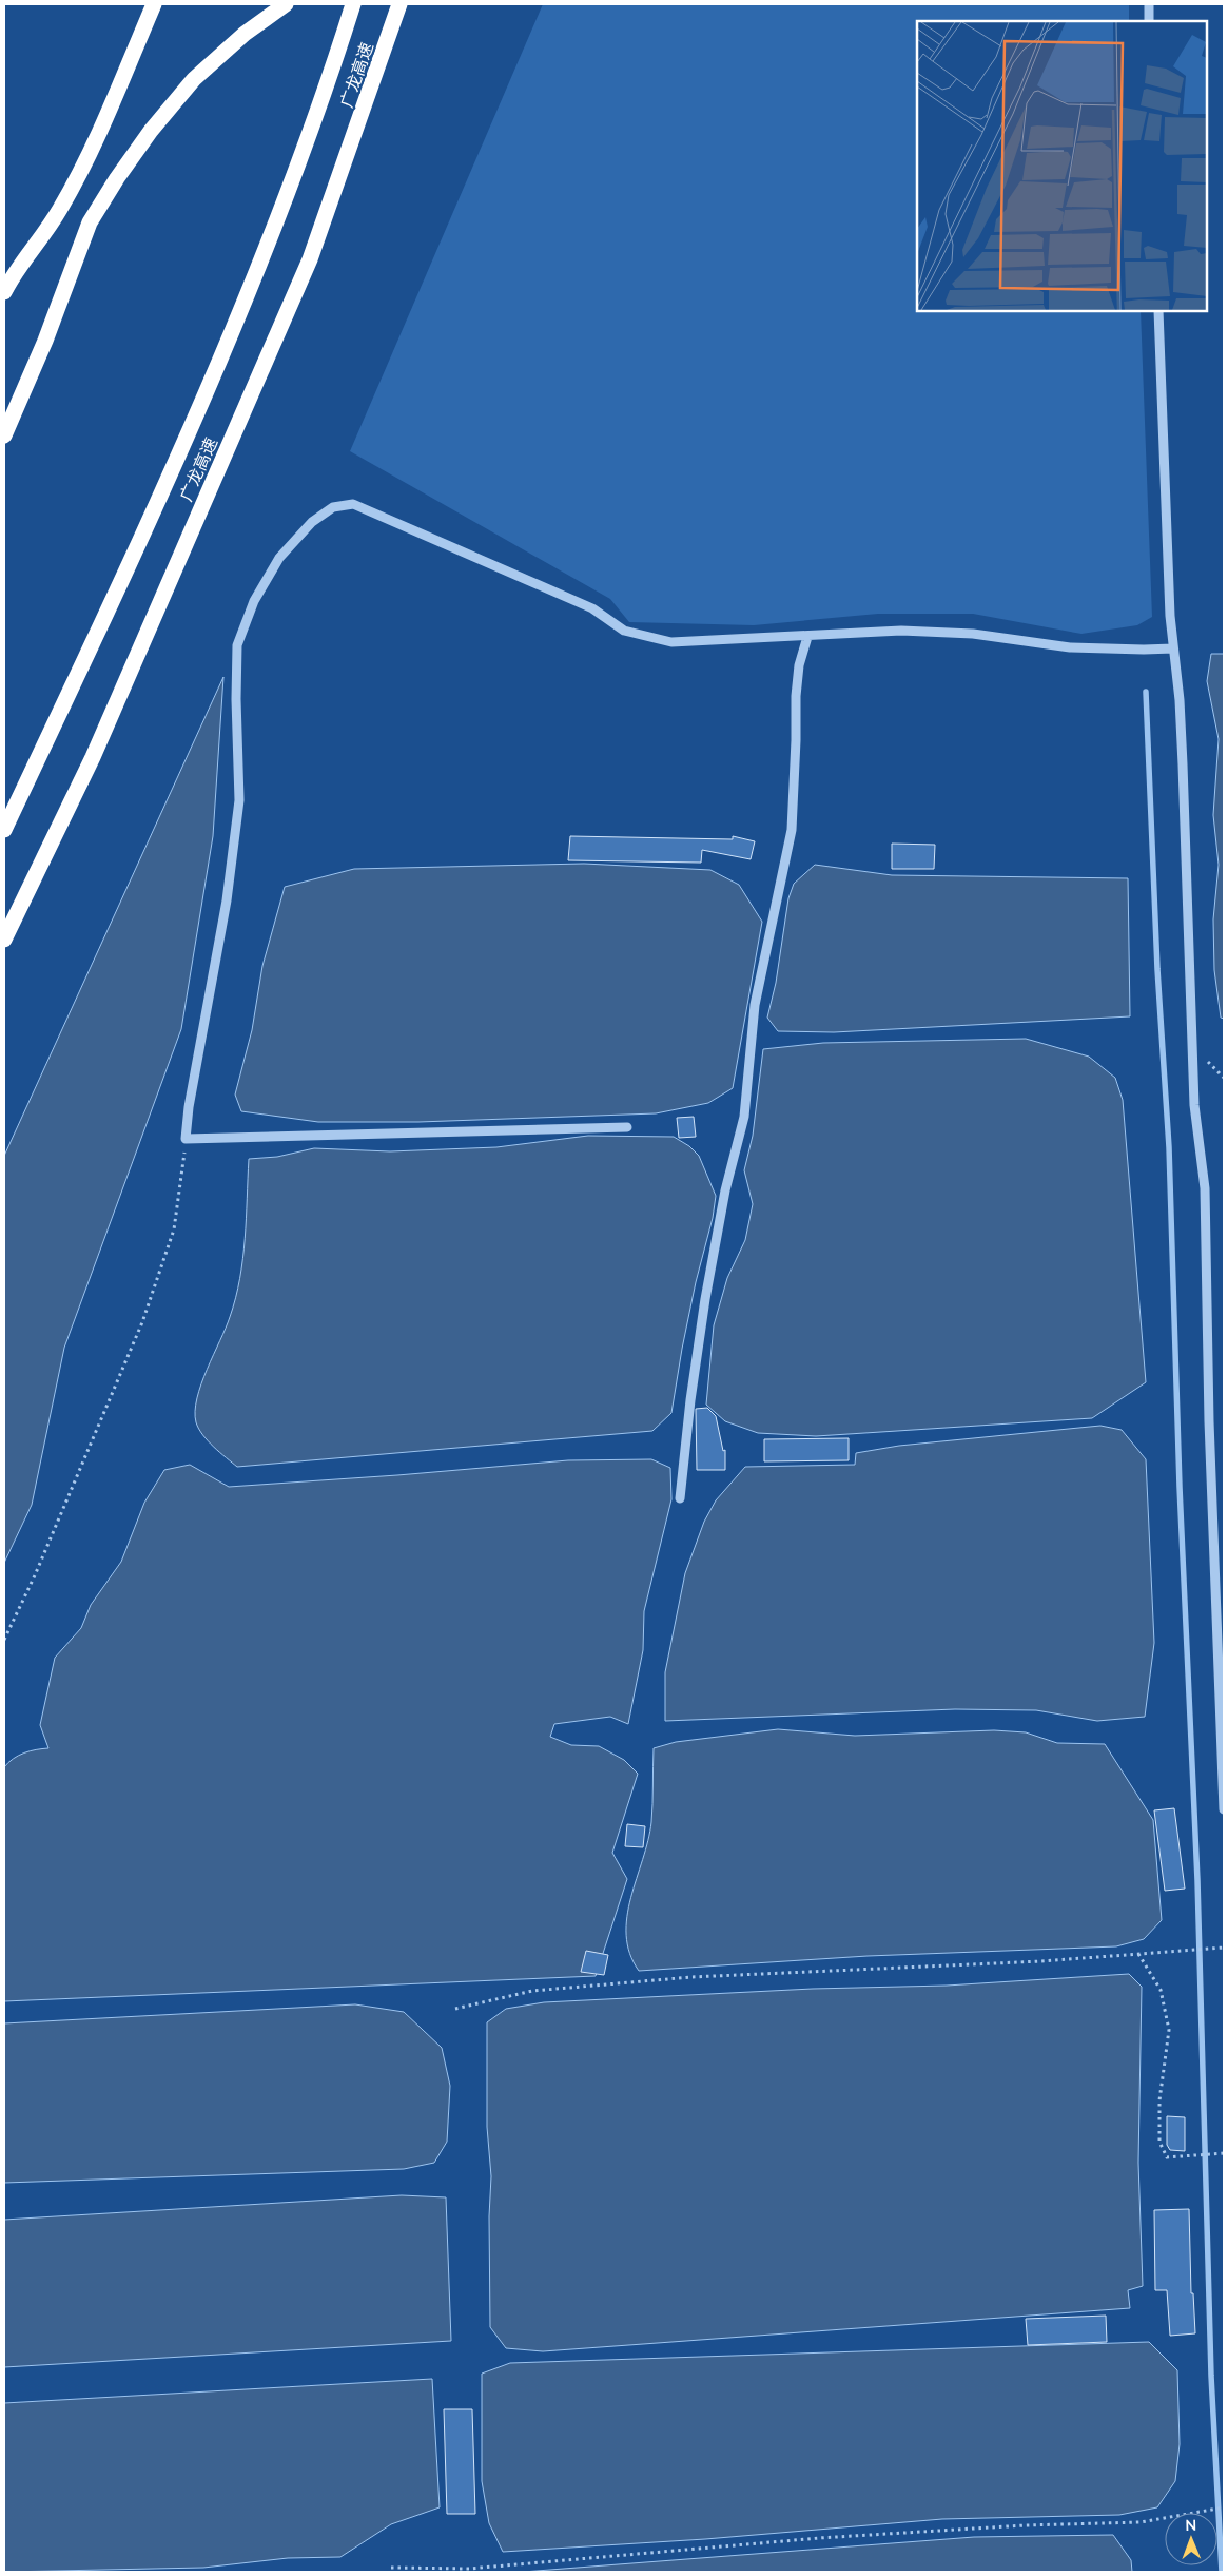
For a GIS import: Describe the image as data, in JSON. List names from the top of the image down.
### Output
{
  "streets": {
    "highway": ["广龙高速"]
  },
  "north": "top"
}
